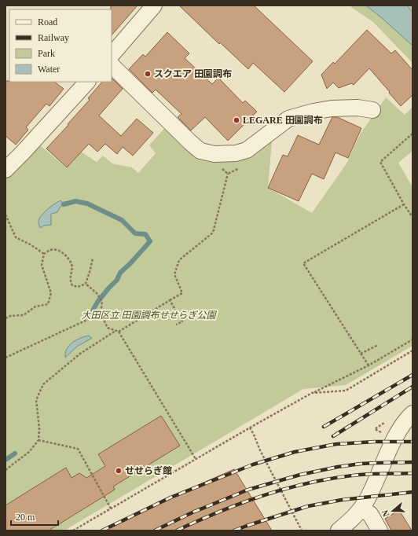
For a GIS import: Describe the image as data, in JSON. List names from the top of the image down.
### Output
{
  "parks": ["大田区立 田園調布せせらぎ公園"],
  "places": ["スクエア 田園調布", "LEGARE 田園調布", "せせらぎ館"],
  "legend": [
    "Road",
    "Railway",
    "Park",
    "Water"
  ],
  "scale_bar": "20 m",
  "north": "left"
}
